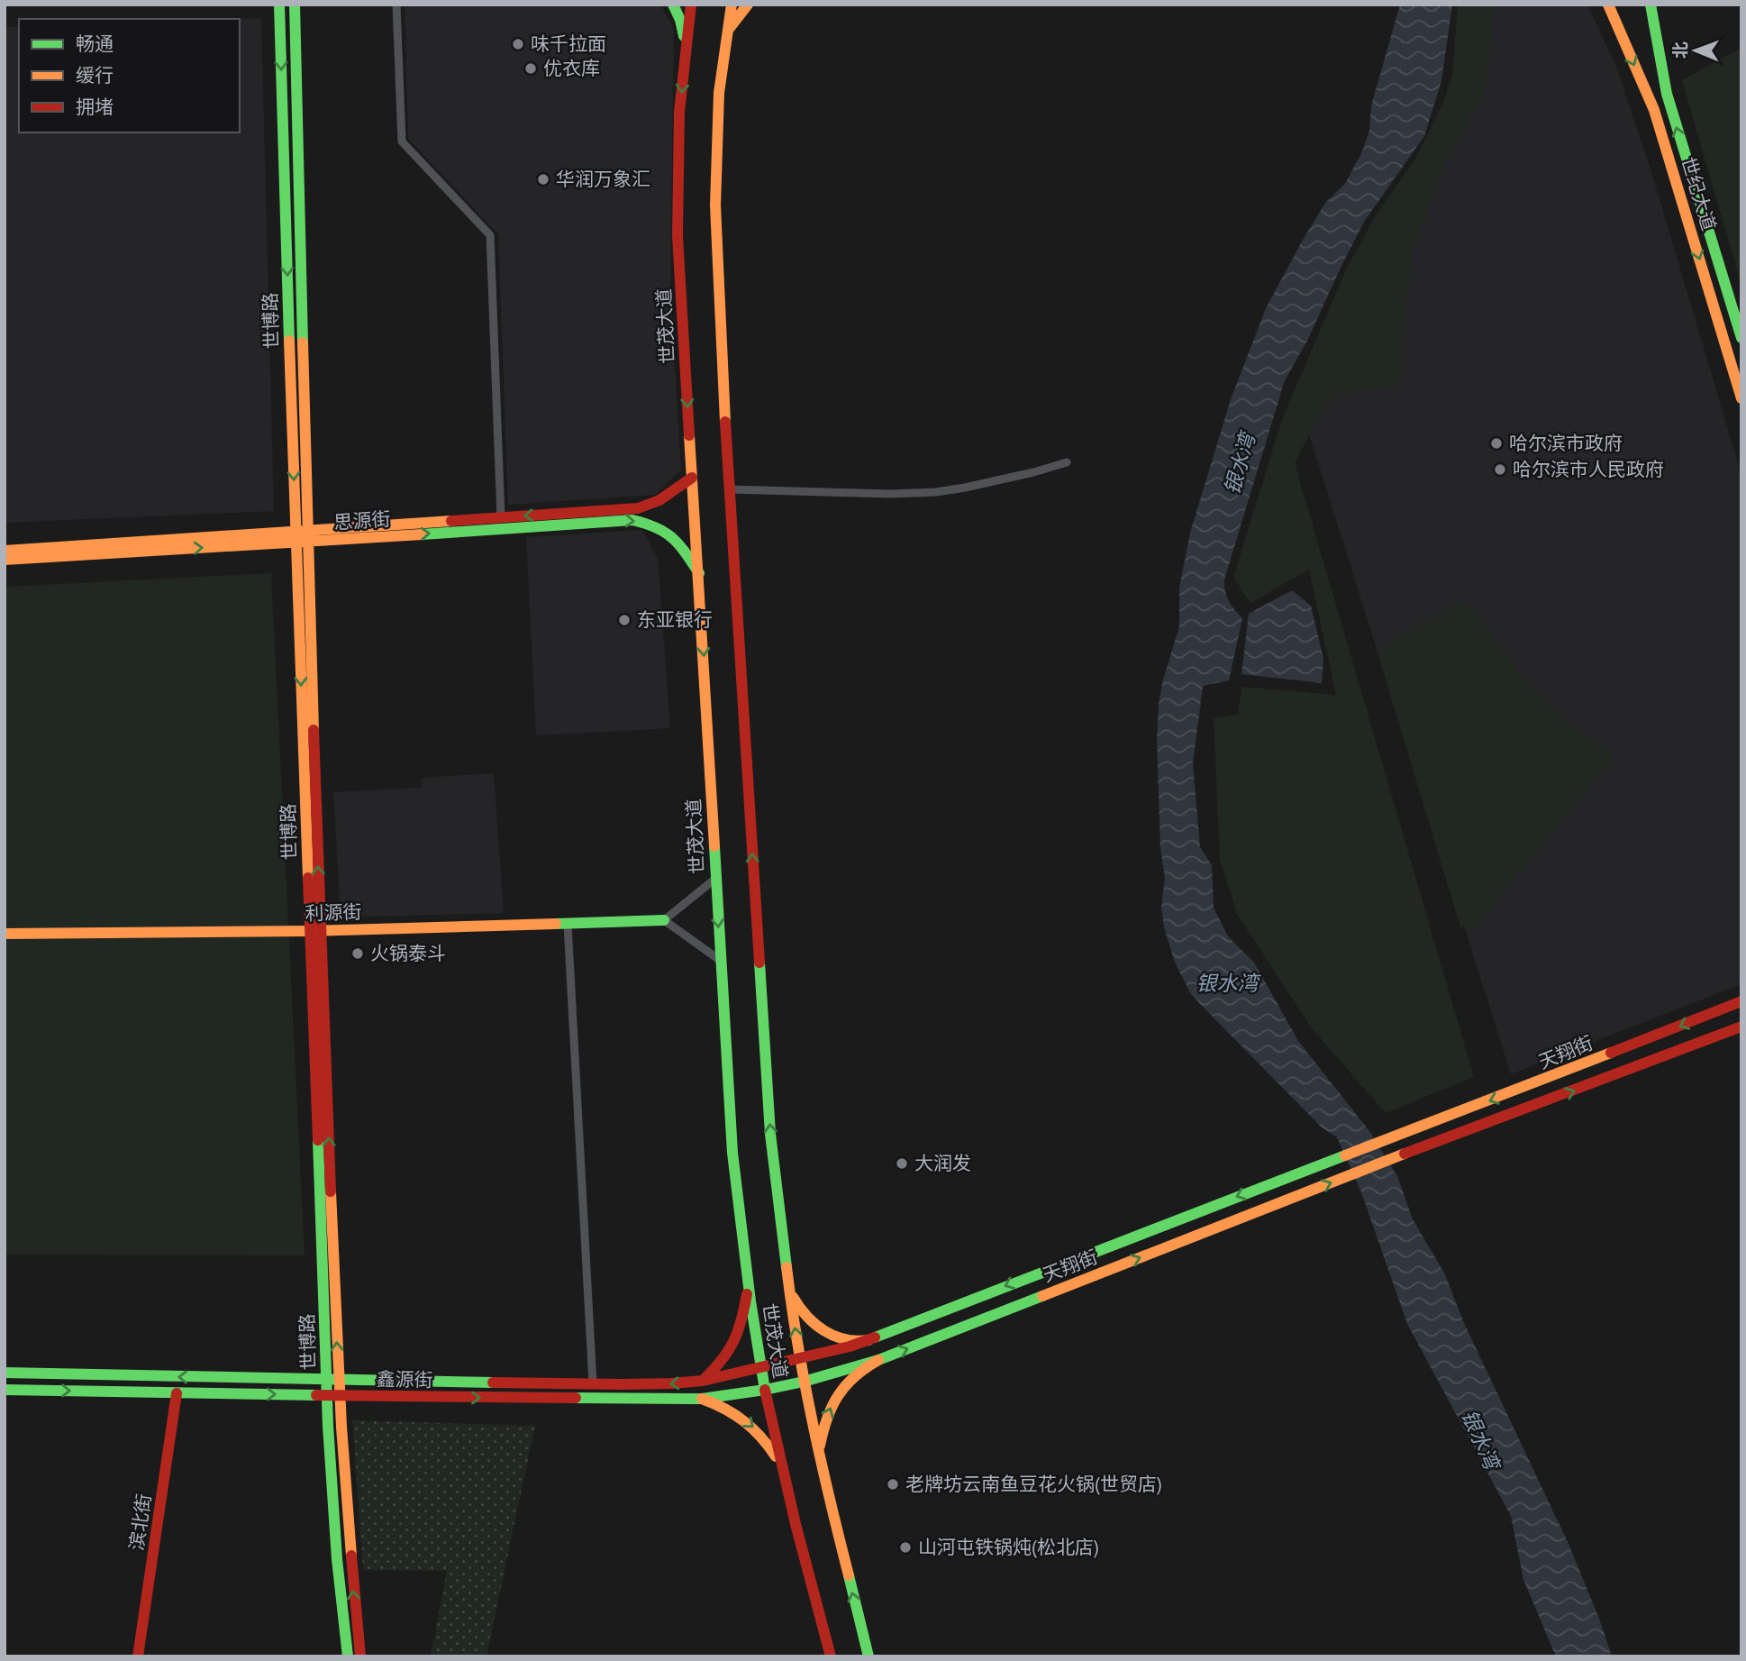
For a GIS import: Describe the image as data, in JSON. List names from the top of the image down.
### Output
{
  "streets": {
    "main road": [
      "世纪大道",
      "世博路",
      "世茂大道",
      "思源街",
      "利源街",
      "天翔街",
      "鑫源街",
      "滨北街"
    ]
  },
  "crossings": [
    ["世博路", "思源街"],
    ["世博路", "利源街"],
    ["世博路", "鑫源街"],
    ["世茂大道", "思源街"],
    ["世茂大道", "天翔街"],
    ["世茂大道", "鑫源街"],
    ["天翔街", "鑫源街"],
    ["鑫源街", "滨北街"]
  ],
  "water": ["银水湾"],
  "places": [
    "味千拉面",
    "优衣库",
    "华润万象汇",
    "哈尔滨市政府",
    "哈尔滨市人民政府",
    "东亚银行",
    "火锅泰斗",
    "大润发",
    "老牌坊云南鱼豆花火锅(世贸店)",
    "山河屯铁锅炖(松北店)"
  ],
  "legend": ["畅通", "缓行", "拥堵"],
  "north": "left"
}
